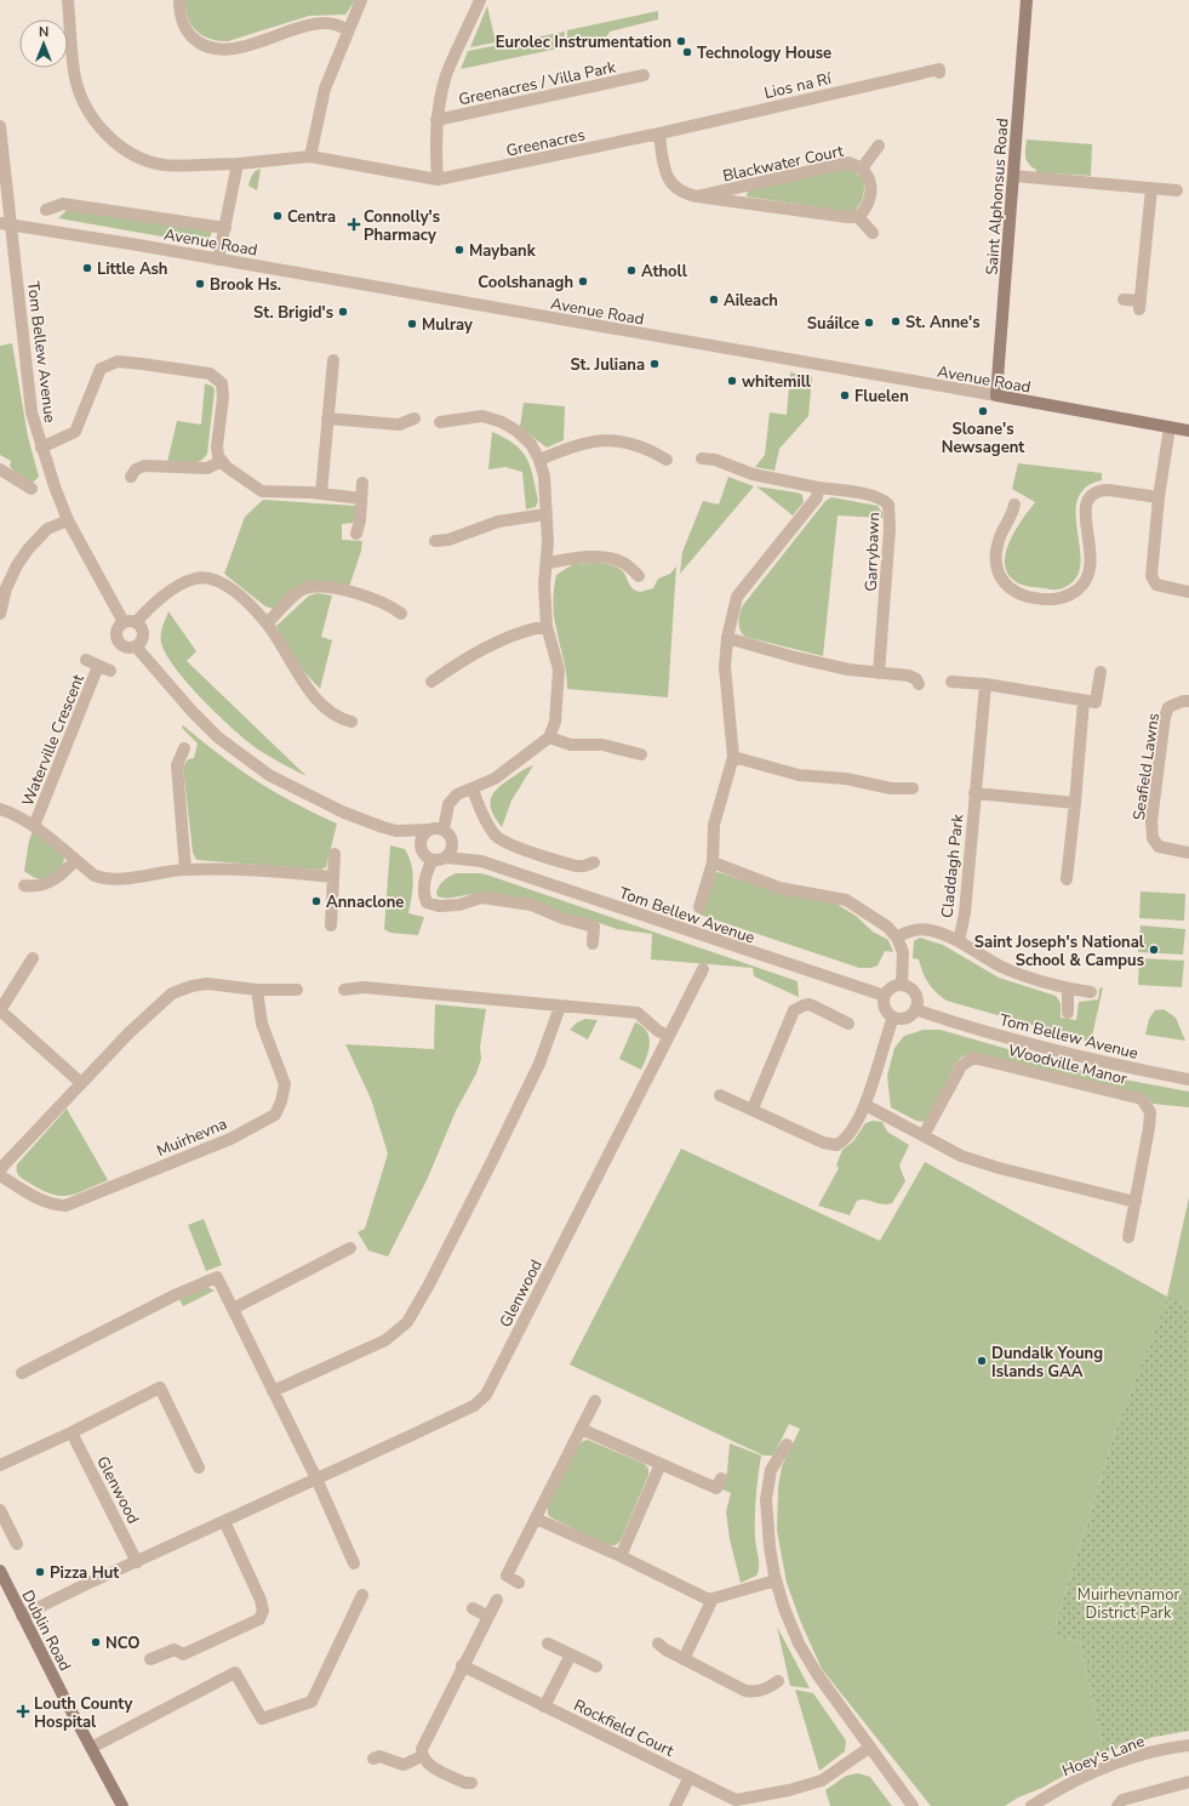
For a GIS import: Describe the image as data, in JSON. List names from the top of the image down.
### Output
{
  "streets": {
    "main road": ["Saint Alphonsus Road", "Avenue Road", "Dublin Road"],
    "street": [
      "Greenacres / Villa Park",
      "Lios na Rí",
      "Greenacres",
      "Blackwater Court",
      "Tom Bellew Avenue",
      "Garrybawn",
      "Waterville Crescent",
      "Seafield Lawns",
      "Claddagh Park",
      "Woodville Manor",
      "Muirhevna",
      "Glenwood",
      "Rockfield Court",
      "Hoey's Lane"
    ]
  },
  "crossings": [
    ["Lios na Rí", "Greenacres"],
    ["Lios na Rí", "Blackwater Court"],
    ["Greenacres", "Blackwater Court"],
    ["Saint Alphonsus Road", "Avenue Road"],
    ["Avenue Road", "Tom Bellew Avenue"],
    ["Glenwood", "Dublin Road"]
  ],
  "parks": ["Muirhevnamor District Park"],
  "places": {
    "other": [
      "Eurolec Instrumentation",
      "Technology House",
      "Centra",
      "Maybank",
      "Little Ash",
      "Atholl",
      "Coolshanagh",
      "Brook Hs.",
      "Aileach",
      "St. Brigid's",
      "St. Anne's",
      "Suáilce",
      "Mulray",
      "St. Juliana",
      "whitemill",
      "Fluelen",
      "Sloane's Newsagent",
      "Annaclone",
      "Saint Joseph's National School & Campus",
      "Dundalk Young Islands GAA",
      "Pizza Hut",
      "NCO"
    ],
    "health": ["Connolly's Pharmacy", "Louth County Hospital"]
  },
  "north": "top"
}
